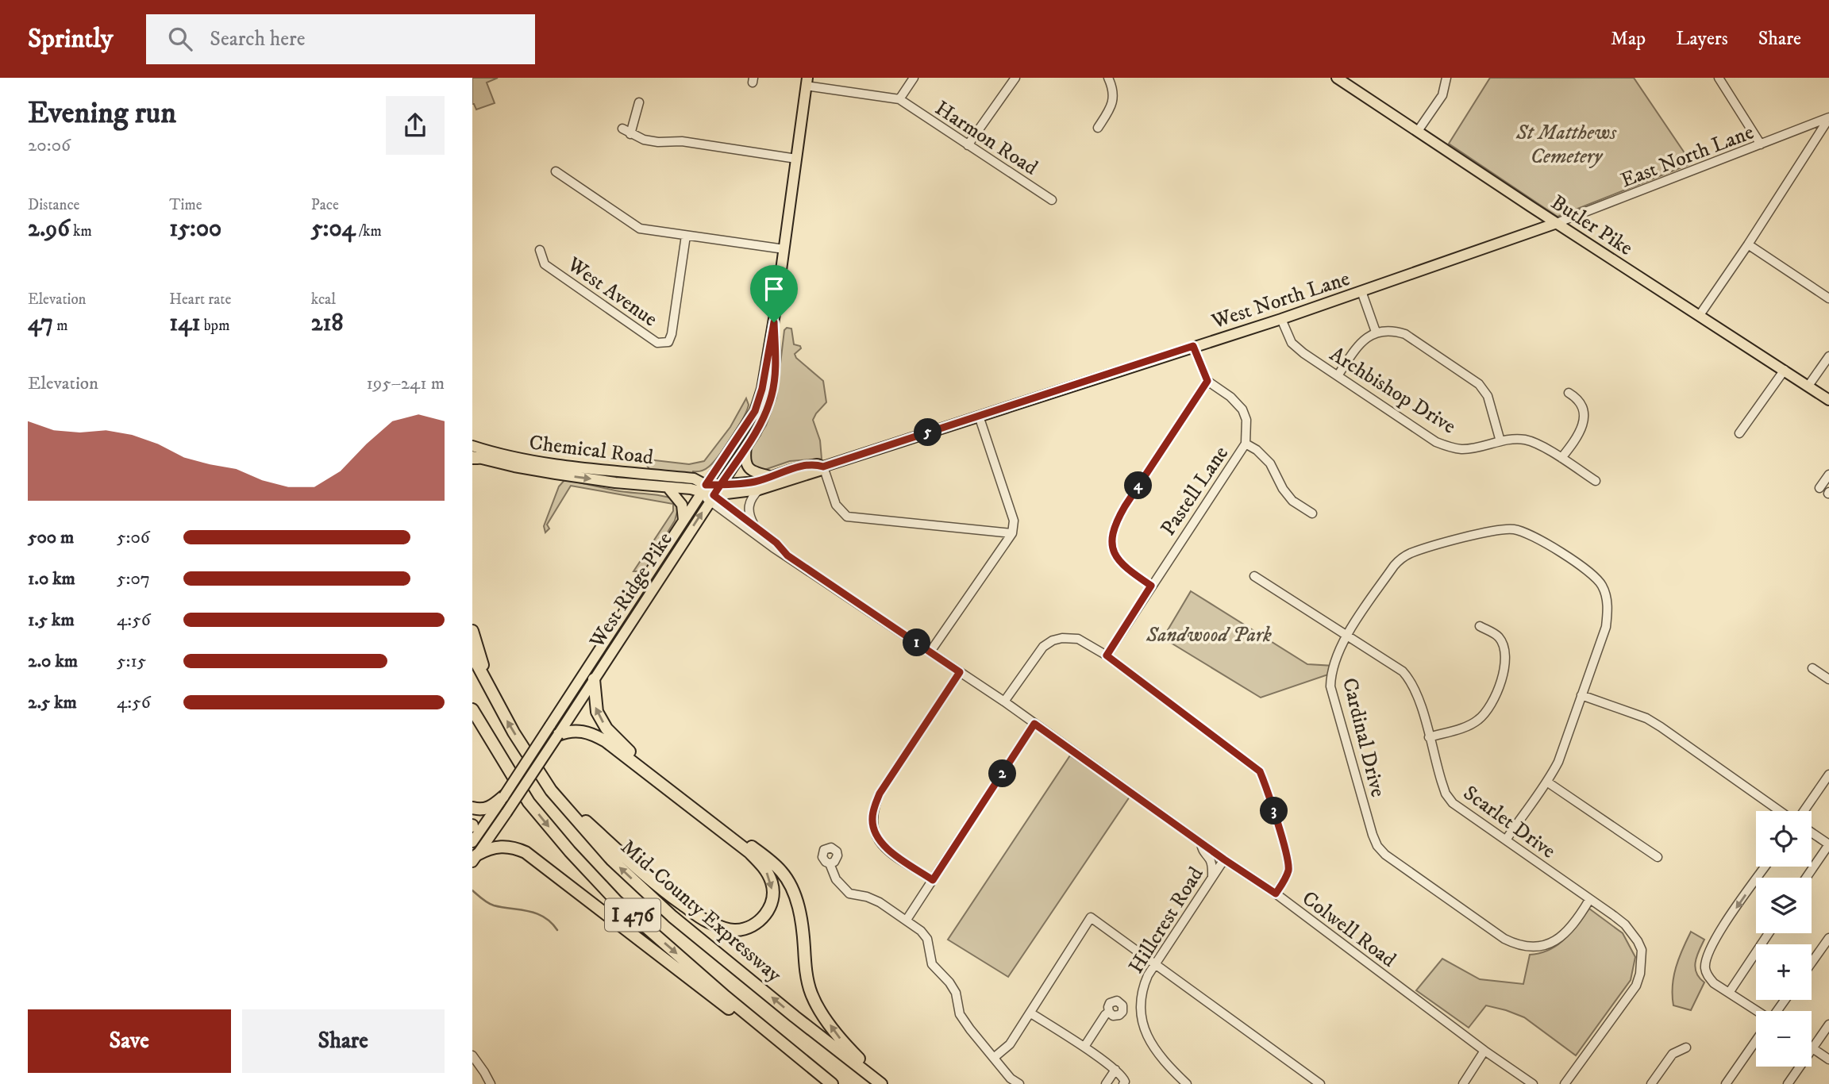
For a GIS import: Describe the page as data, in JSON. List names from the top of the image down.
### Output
{
  "streets": {
    "highway": ["Mid-County Expressway", "I 476"],
    "main road": [
      "Butler Pike",
      "West North Lane",
      "Chemical Road",
      "West Ridge Pike"
    ],
    "street": [
      "Harmon Road",
      "East North Lane",
      "West Avenue",
      "Archbishop Drive",
      "Pastell Lane",
      "Cardinal Drive",
      "Scarlet Drive",
      "Hillcrest Road",
      "Colwell Road"
    ]
  },
  "crossings": [
    ["Harmon Road", "West Ridge Pike"],
    ["East North Lane", "Butler Pike"],
    ["East North Lane", "West North Lane"],
    ["Butler Pike", "West North Lane"],
    ["West North Lane", "Archbishop Drive"],
    ["West North Lane", "Chemical Road"],
    ["West North Lane", "West Ridge Pike"],
    ["West North Lane", "Colwell Road"],
    ["Chemical Road", "West Ridge Pike"],
    ["West Ridge Pike", "Colwell Road"],
    ["Cardinal Drive", "Scarlet Drive"],
    ["Hillcrest Road", "Colwell Road"]
  ],
  "parks": ["St Matthews Cemetery", "Sandwood Park"],
  "page": {
    "header": "Sprintly",
    "search": "Search here",
    "nav": ["Map", "Layers", "Share"],
    "heading": ["Evening run", "20:06"],
    "stats": [
      ["Distance", "2.96 km"],
      ["Time", "15:00"],
      ["Pace", "5:04 /km"],
      ["Elevation", "47 m"],
      ["Heart rate", "141 bpm"],
      ["kcal", "218"]
    ],
    "chart": ["Elevation", "195–241 m"],
    "pins": [
      "5",
      "4",
      "1",
      "2",
      "3"
    ],
    "list": [
      {
        "name": "500 m",
        "note": "5:06"
      },
      {
        "name": "1.0 km",
        "note": "5:07"
      },
      {
        "name": "1.5 km",
        "note": "4:56"
      },
      {
        "name": "2.0 km",
        "note": "5:15"
      },
      {
        "name": "2.5 km",
        "note": "4:56"
      }
    ],
    "map_buttons": ["+", "−"],
    "buttons": ["Save", "Share"]
  }
}
